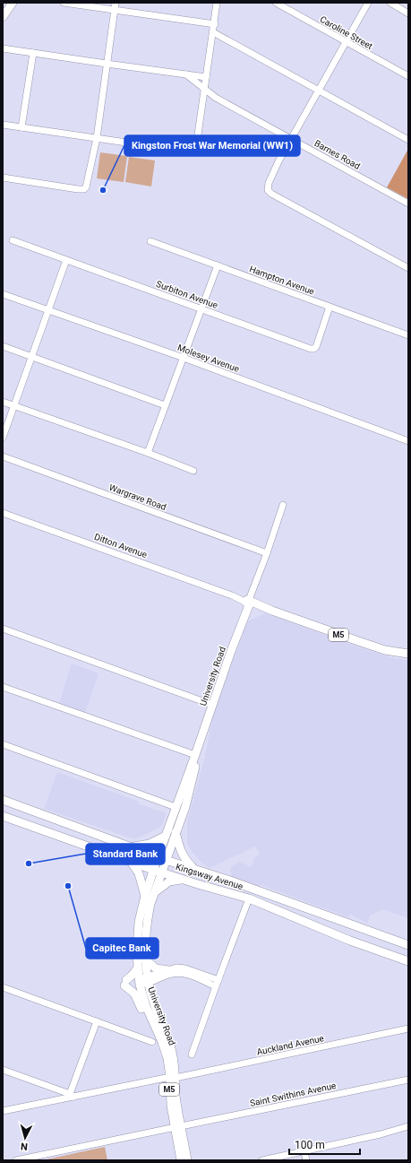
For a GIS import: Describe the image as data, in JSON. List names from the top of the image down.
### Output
{
  "streets": {
    "main road": [
      "Ditton Avenue",
      "M5",
      "University Road",
      "Kingsway Avenue"
    ],
    "street": [
      "Caroline Street",
      "Barnes Road",
      "Hampton Avenue",
      "Surbiton Avenue",
      "Molesey Avenue",
      "Wargrave Road",
      "Auckland Avenue",
      "Saint Swithins Avenue"
    ]
  },
  "crossings": [
    ["Hampton Avenue", "Surbiton Avenue"],
    ["Wargrave Road", "University Road"],
    ["Ditton Avenue", "University Road"],
    ["University Road", "Kingsway Avenue"],
    ["University Road", "Auckland Avenue"],
    ["University Road", "Saint Swithins Avenue"]
  ],
  "places": ["Kingston Frost War Memorial (WW1)", "Standard Bank", "Capitec Bank"],
  "scale_bar": "100 m",
  "north": "bottom"
}
